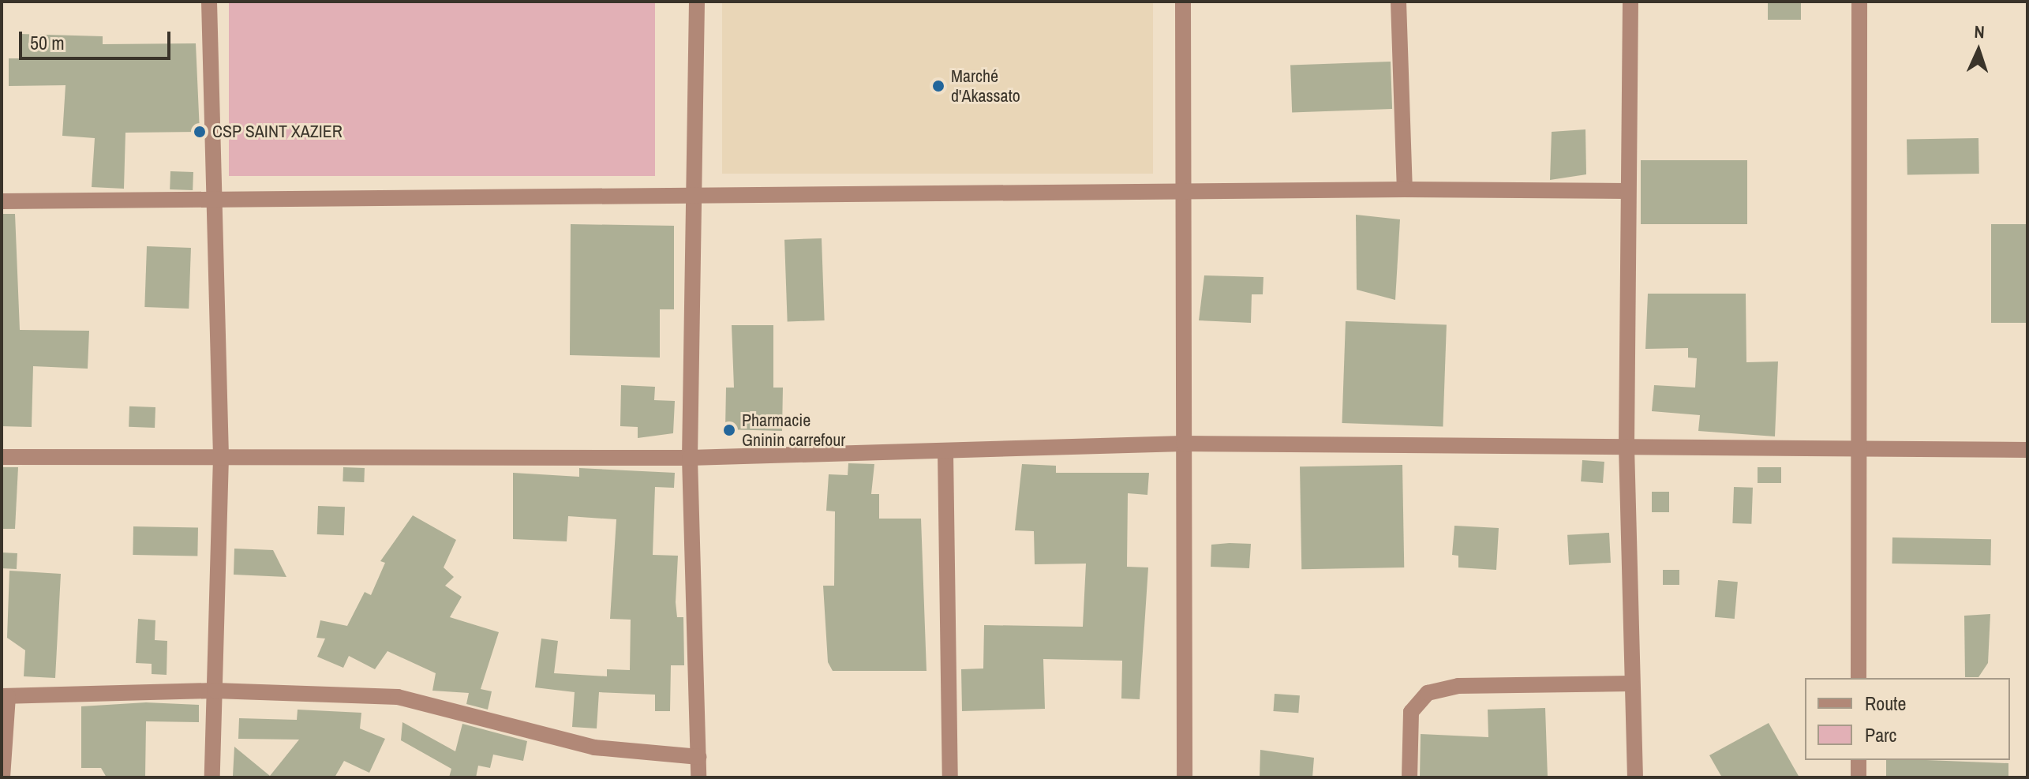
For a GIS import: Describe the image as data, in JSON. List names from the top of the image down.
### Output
{
  "places": ["Marché d'Akassato", "CSP SAINT XAZIER", "Pharmacie Gninin carrefour"],
  "legend": ["Route", "Parc"],
  "scale_bar": "50 m",
  "north": "top"
}
